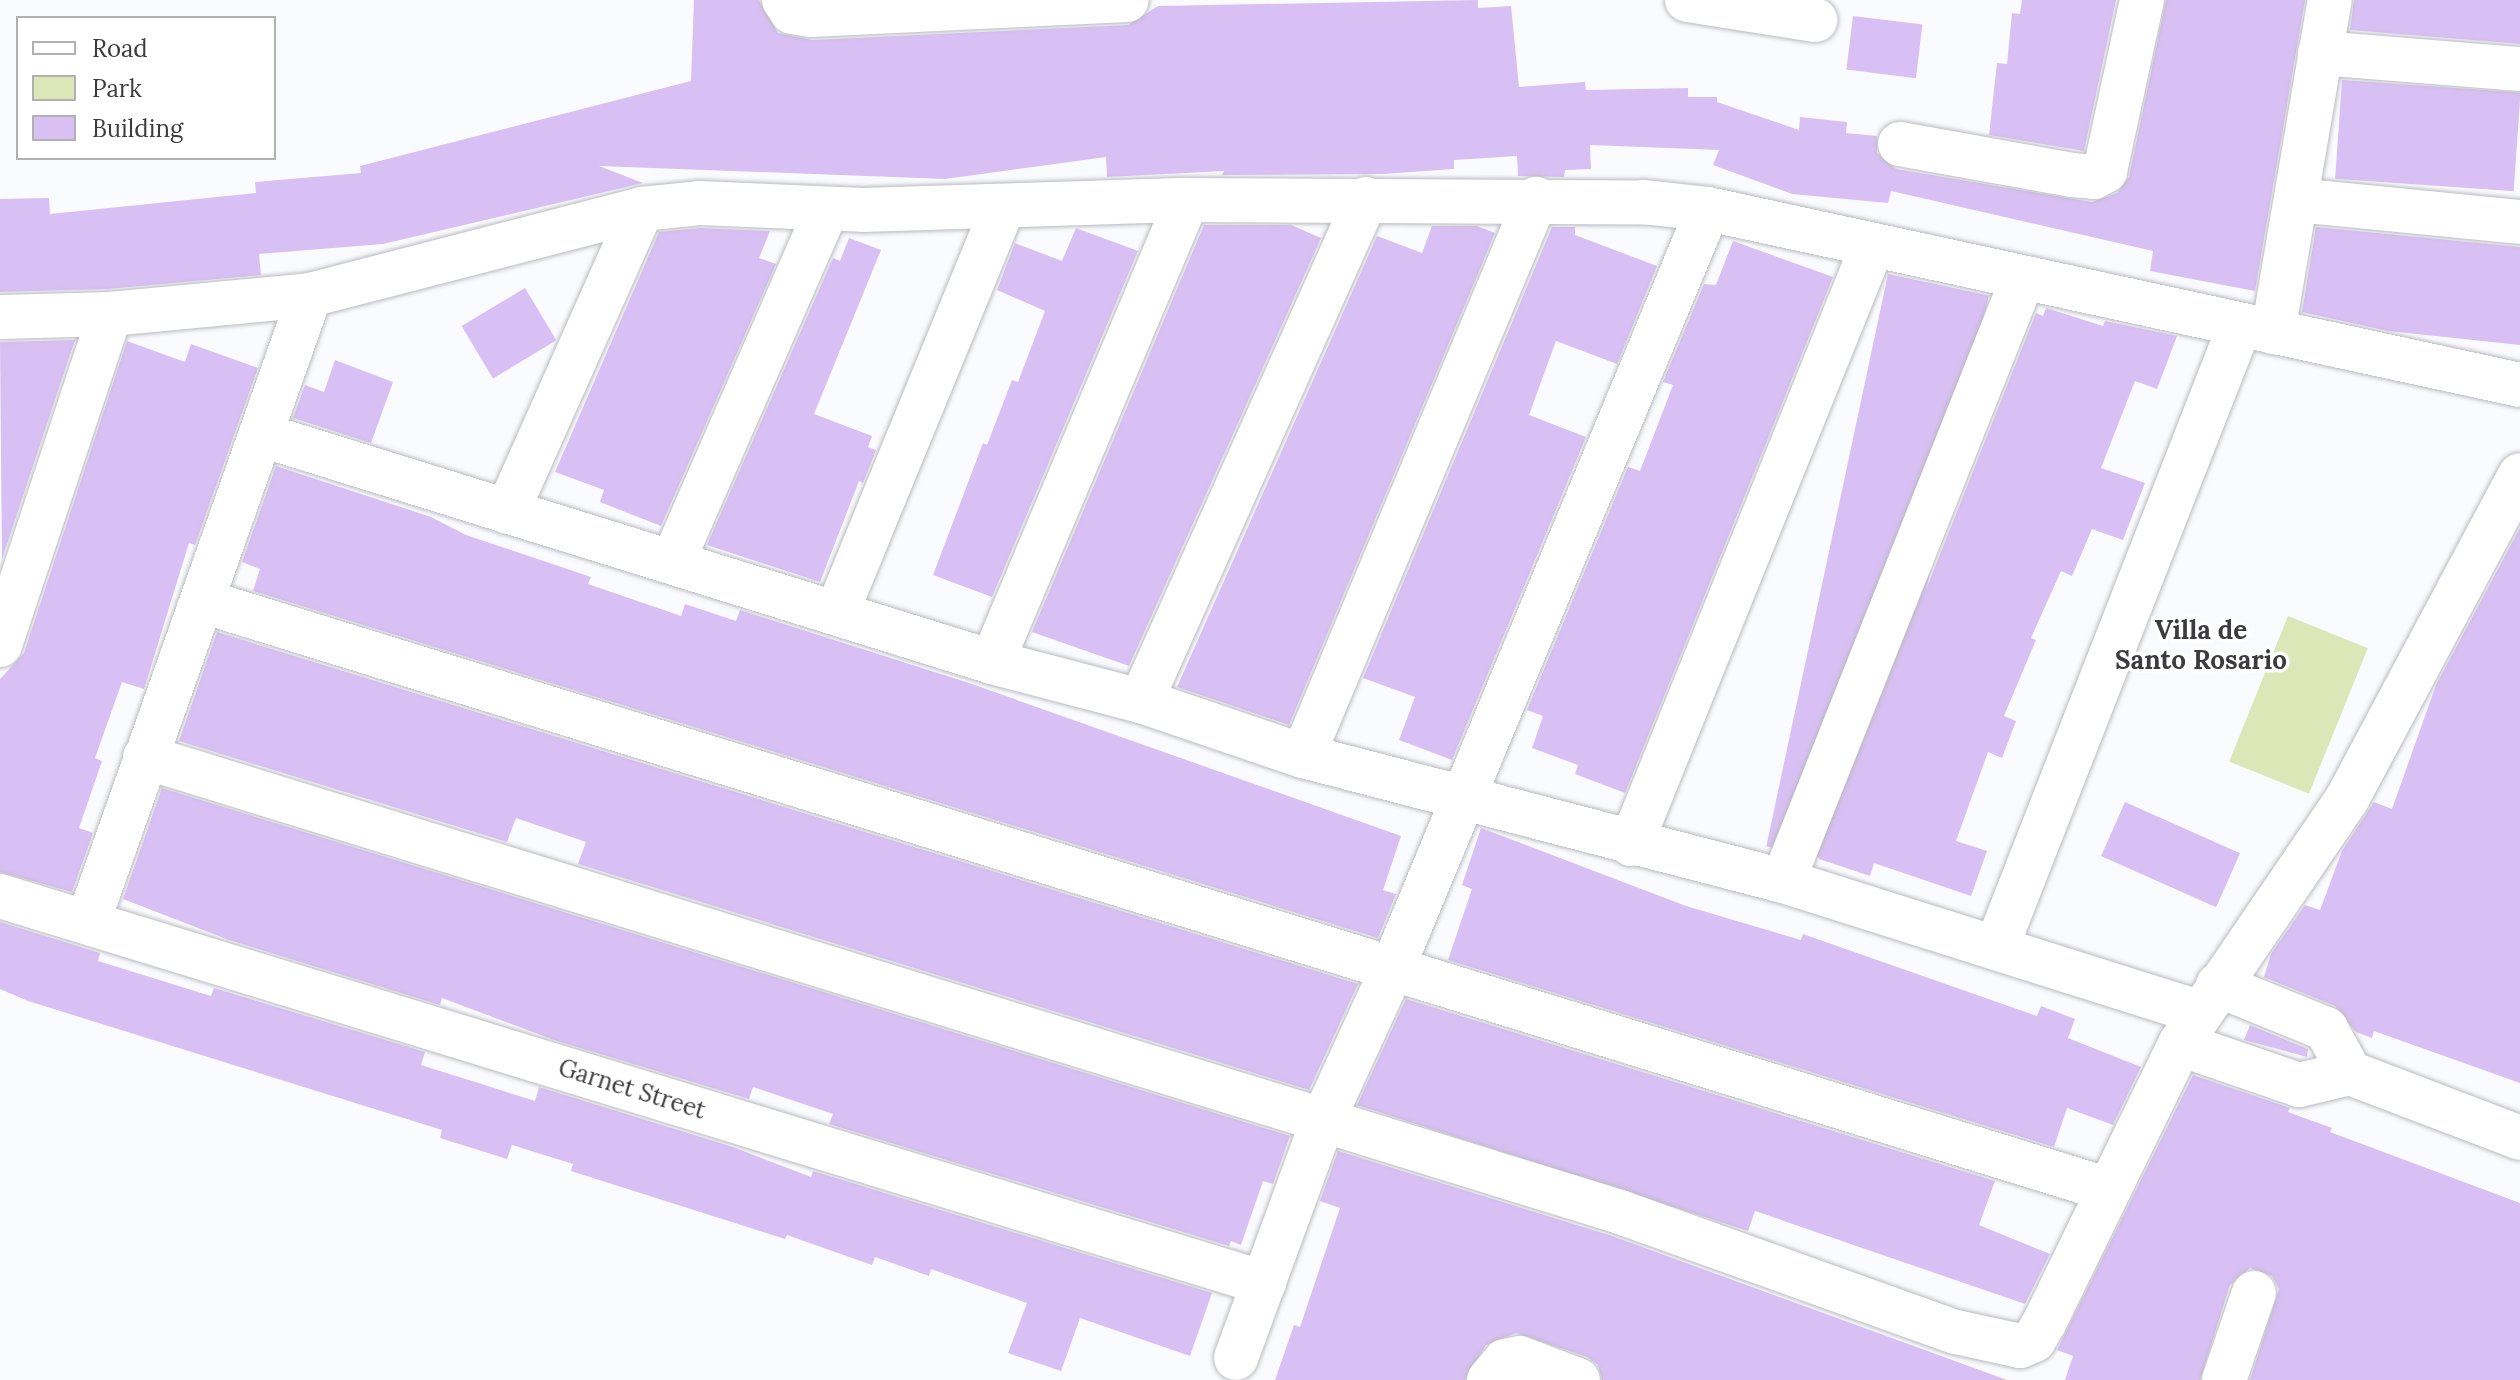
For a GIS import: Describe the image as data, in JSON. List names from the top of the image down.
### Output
{
  "streets": {
    "street": ["Garnet Street"]
  },
  "districts": ["Villa de Santo Rosario"],
  "legend": ["Road", "Park", "Building"]
}
